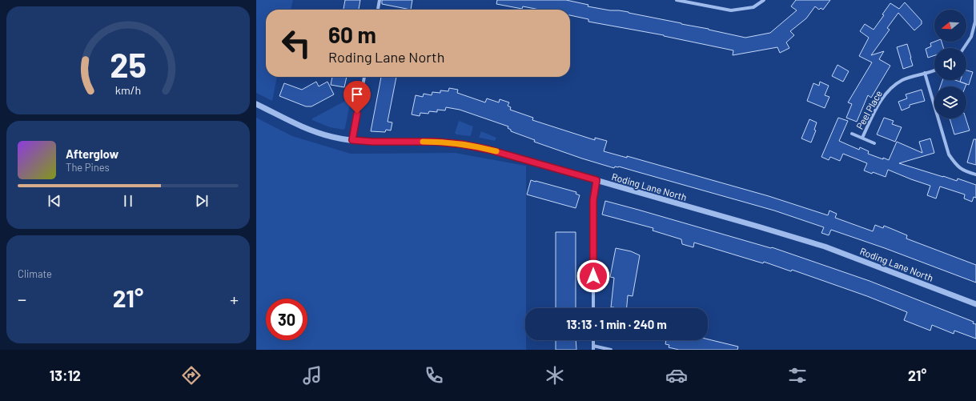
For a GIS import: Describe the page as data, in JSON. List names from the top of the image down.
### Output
{
  "streets": {
    "street": ["Peel Place", "Roding Lane North"]
  },
  "north": "left",
  "page": {
    "turn": ["60 m", "Roding Lane North"],
    "song": ["Afterglow", "The Pines"],
    "tile": "Climate",
    "heat": ["−", "21°", "+"],
    "limit": "30",
    "trip": "13:13 · 1 min · 240 m",
    "tabs": ["13:12", "21°"],
    "gauge": ["25", "km/h"]
  }
}
